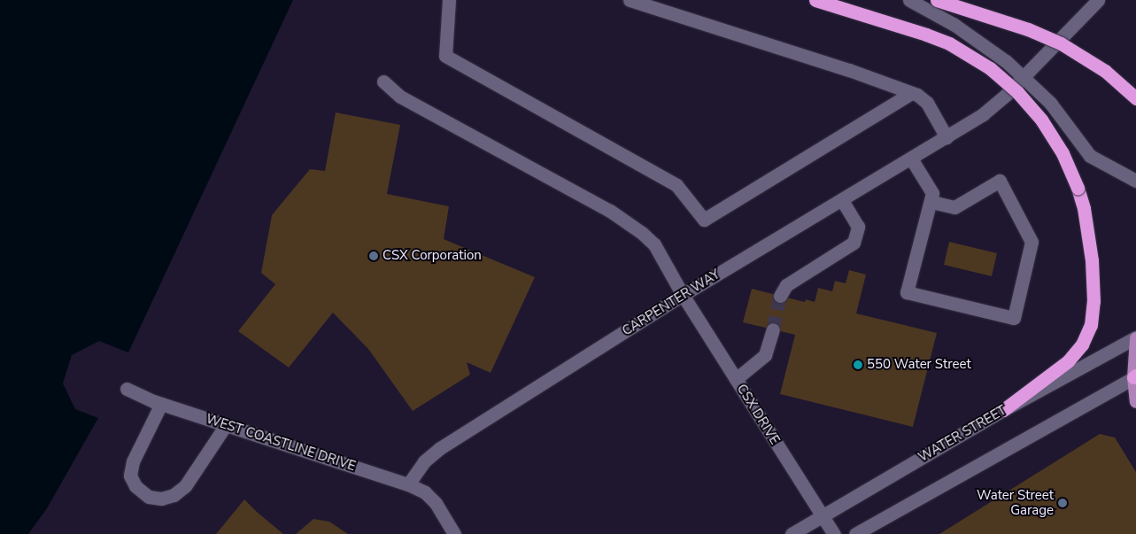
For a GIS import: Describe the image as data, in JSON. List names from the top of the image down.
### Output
{
  "streets": {
    "street": [
      "CARPENTER WAY",
      "CSX DRIVE",
      "WATER STREET",
      "WEST COASTLINE DRIVE"
    ]
  },
  "crossings": [
    ["CARPENTER WAY", "CSX DRIVE"],
    ["CARPENTER WAY", "WEST COASTLINE DRIVE"],
    ["CSX DRIVE", "WATER STREET"]
  ],
  "places": ["CSX Corporation", "550 Water Street", "Water Street Garage"]
}
